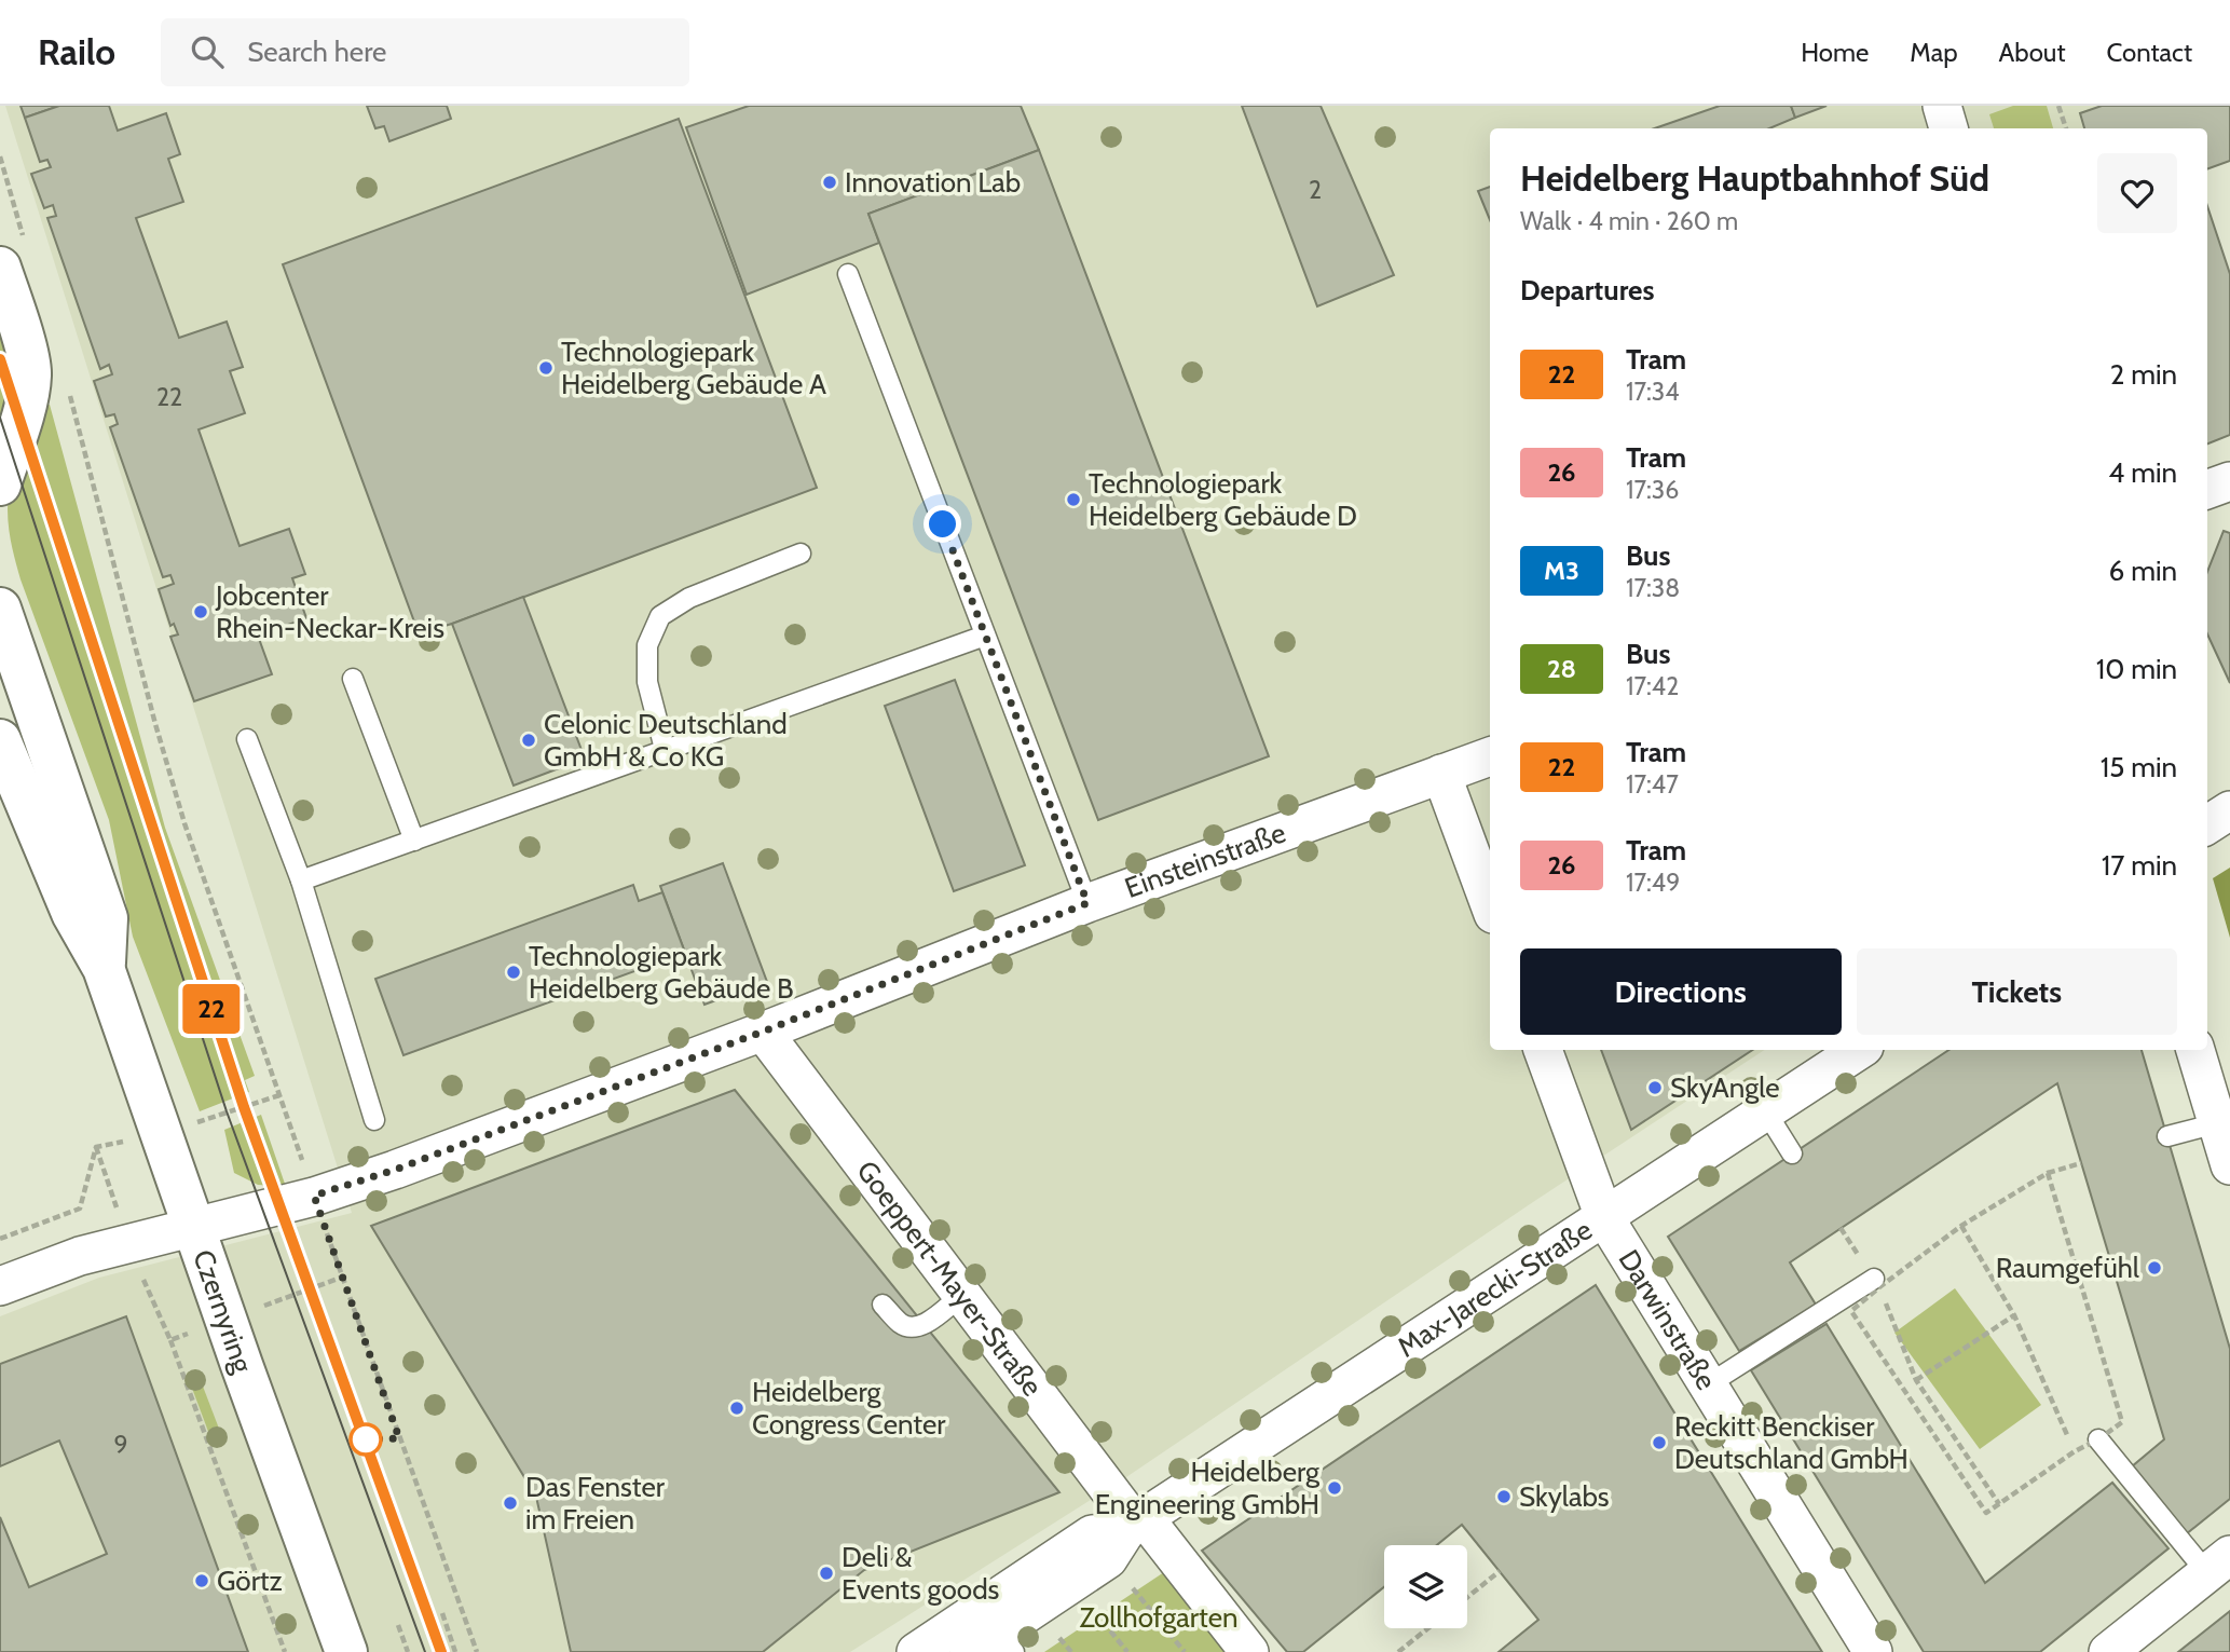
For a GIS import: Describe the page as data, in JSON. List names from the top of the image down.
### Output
{
  "streets": {
    "main road": ["Czernyring"],
    "street": [
      "Einsteinstraße",
      "Goeppert-Mayer-Straße",
      "Max-Jarecki-Straße",
      "Darwinstraße"
    ]
  },
  "crossings": [
    ["Einsteinstraße", "Goeppert-Mayer-Straße"],
    ["Einsteinstraße", "Czernyring"],
    ["Goeppert-Mayer-Straße", "Max-Jarecki-Straße"],
    ["Max-Jarecki-Straße", "Darwinstraße"]
  ],
  "parks": ["Zollhofgarten"],
  "places": [
    "Innovation Lab",
    "Technologiepark Heidelberg Gebäude A",
    "Technologiepark Heidelberg Gebäude D",
    "Jobcenter Rhein-Neckar-Kreis",
    "Celonic Deutschland GmbH & Co KG",
    "Technologiepark Heidelberg Gebäude B",
    "SkyAngle",
    "Raumgefühl",
    "Heidelberg Congress Center",
    "Reckitt Benckiser Deutschland GmbH",
    "Heidelberg Engineering GmbH",
    "Skylabs",
    "Das Fenster im Freien",
    "Deli & Events goods",
    "Görtz"
  ],
  "lines": ["tram line 22"],
  "house_numbers": ["2", "22", "9"],
  "page": {
    "header": "Railo",
    "search": "Search here",
    "nav": [
      "Home",
      "Map",
      "About",
      "Contact"
    ],
    "on_map": "22",
    "heading": [
      ["Heidelberg Hauptbahnhof Süd", "Walk · 4 min · 260 m"],
      "Departures"
    ],
    "list": [
      {
        "mark": "22",
        "name": "Tram",
        "note": "17:34",
        "value": "2 min"
      },
      {
        "mark": "26",
        "name": "Tram",
        "note": "17:36",
        "value": "4 min"
      },
      {
        "mark": "M3",
        "name": "Bus",
        "note": "17:38",
        "value": "6 min"
      },
      {
        "mark": "28",
        "name": "Bus",
        "note": "17:42",
        "value": "10 min"
      },
      {
        "mark": "22",
        "name": "Tram",
        "note": "17:47",
        "value": "15 min"
      },
      {
        "mark": "26",
        "name": "Tram",
        "note": "17:49",
        "value": "17 min"
      }
    ],
    "buttons": ["Directions", "Tickets"]
  }
}
